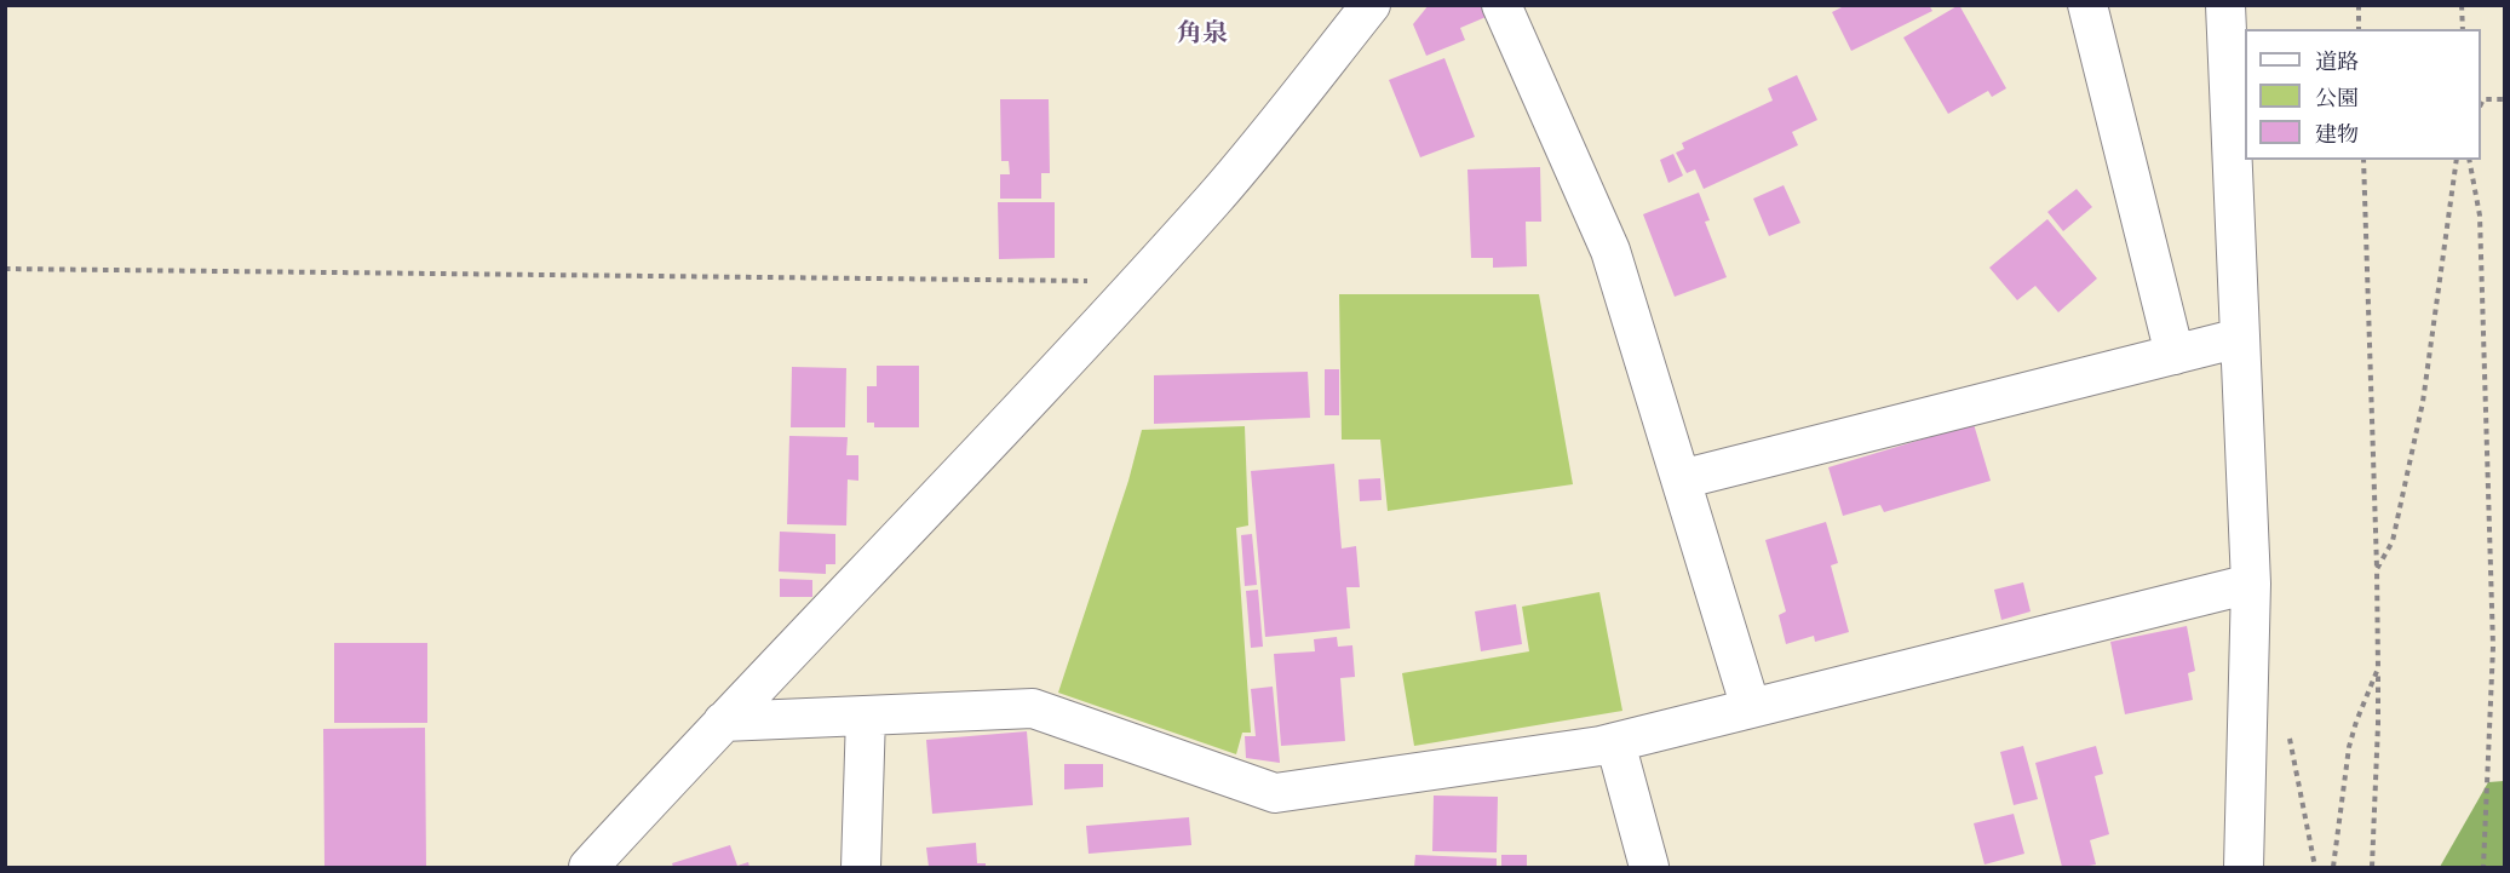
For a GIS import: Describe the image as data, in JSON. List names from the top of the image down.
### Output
{
  "districts": ["角泉"],
  "legend": ["道路", "公園", "建物"]
}
